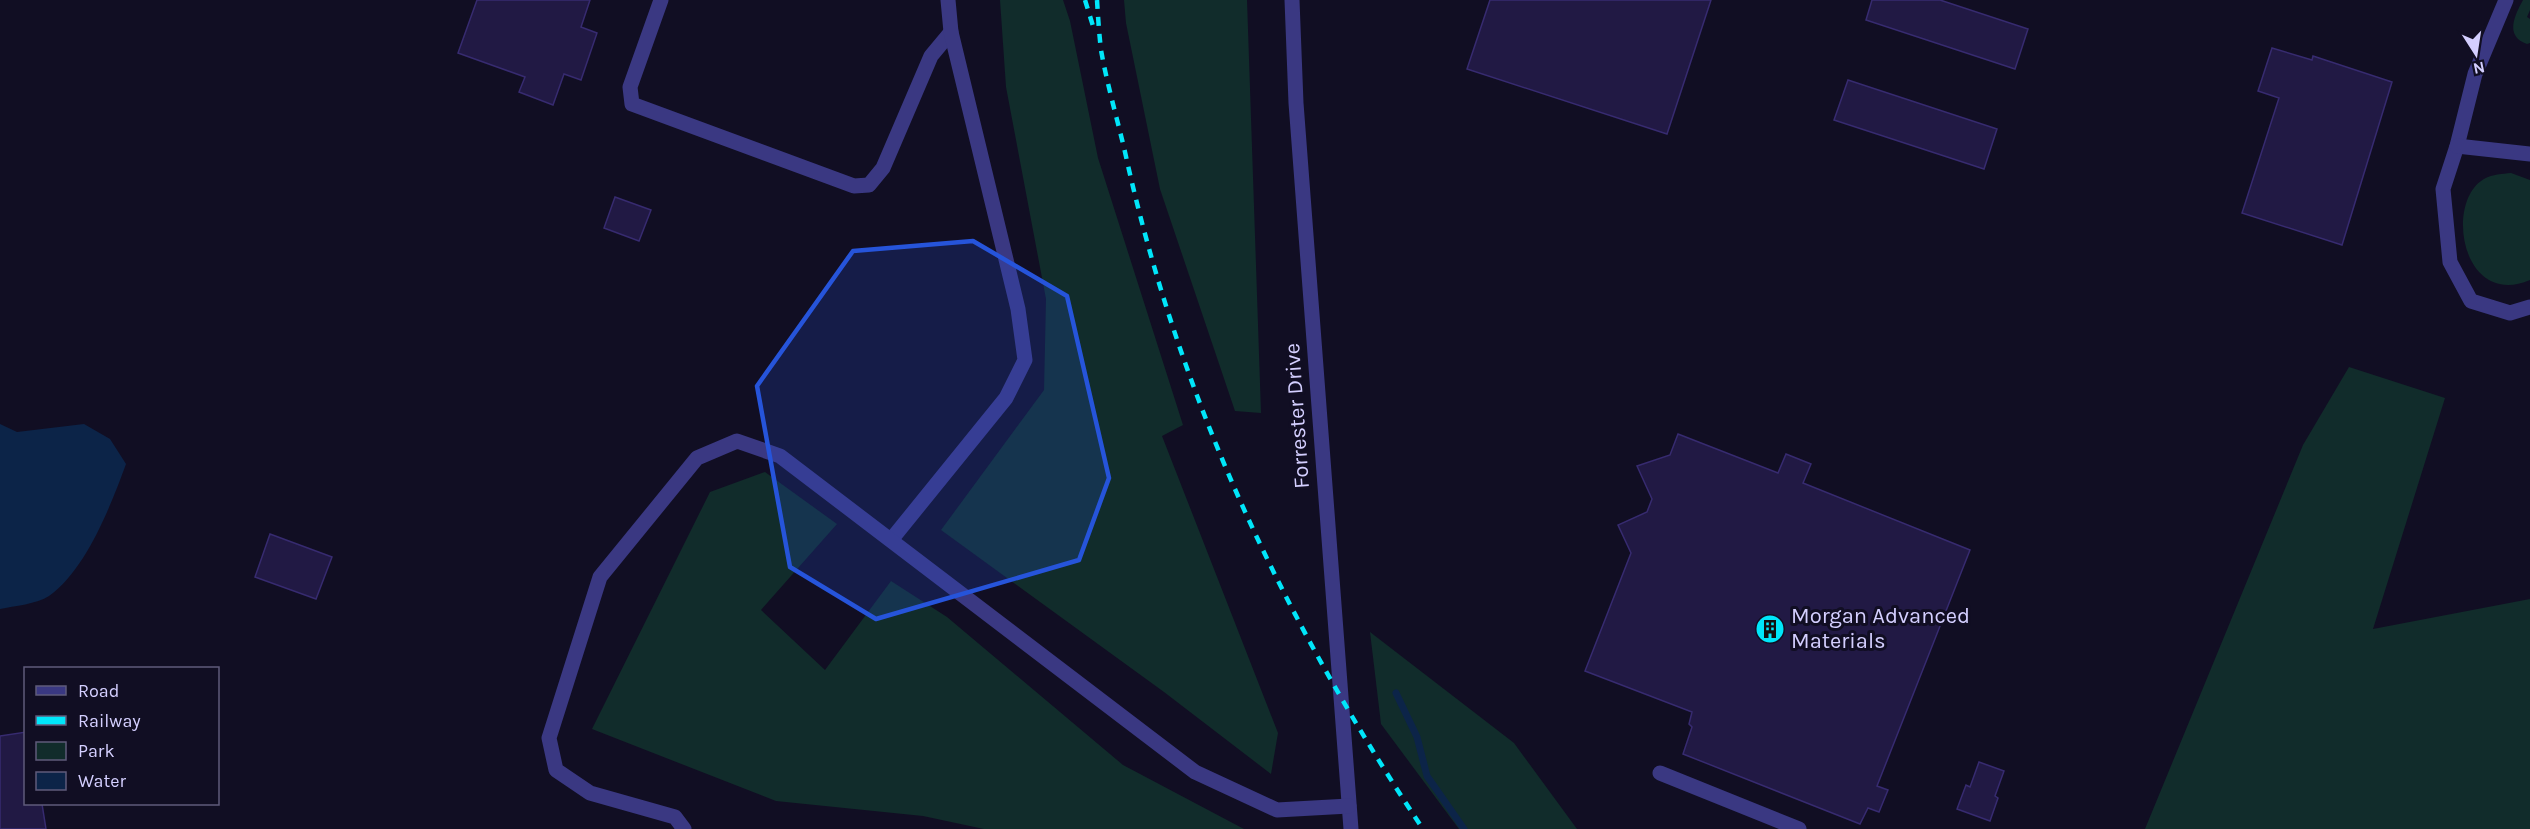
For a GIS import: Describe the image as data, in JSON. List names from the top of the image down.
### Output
{
  "streets": {
    "street": ["Forrester Drive"]
  },
  "places": {
    "building": ["Morgan Advanced Materials"]
  },
  "legend": [
    "Road",
    "Railway",
    "Park",
    "Water"
  ],
  "north": "bottom"
}
